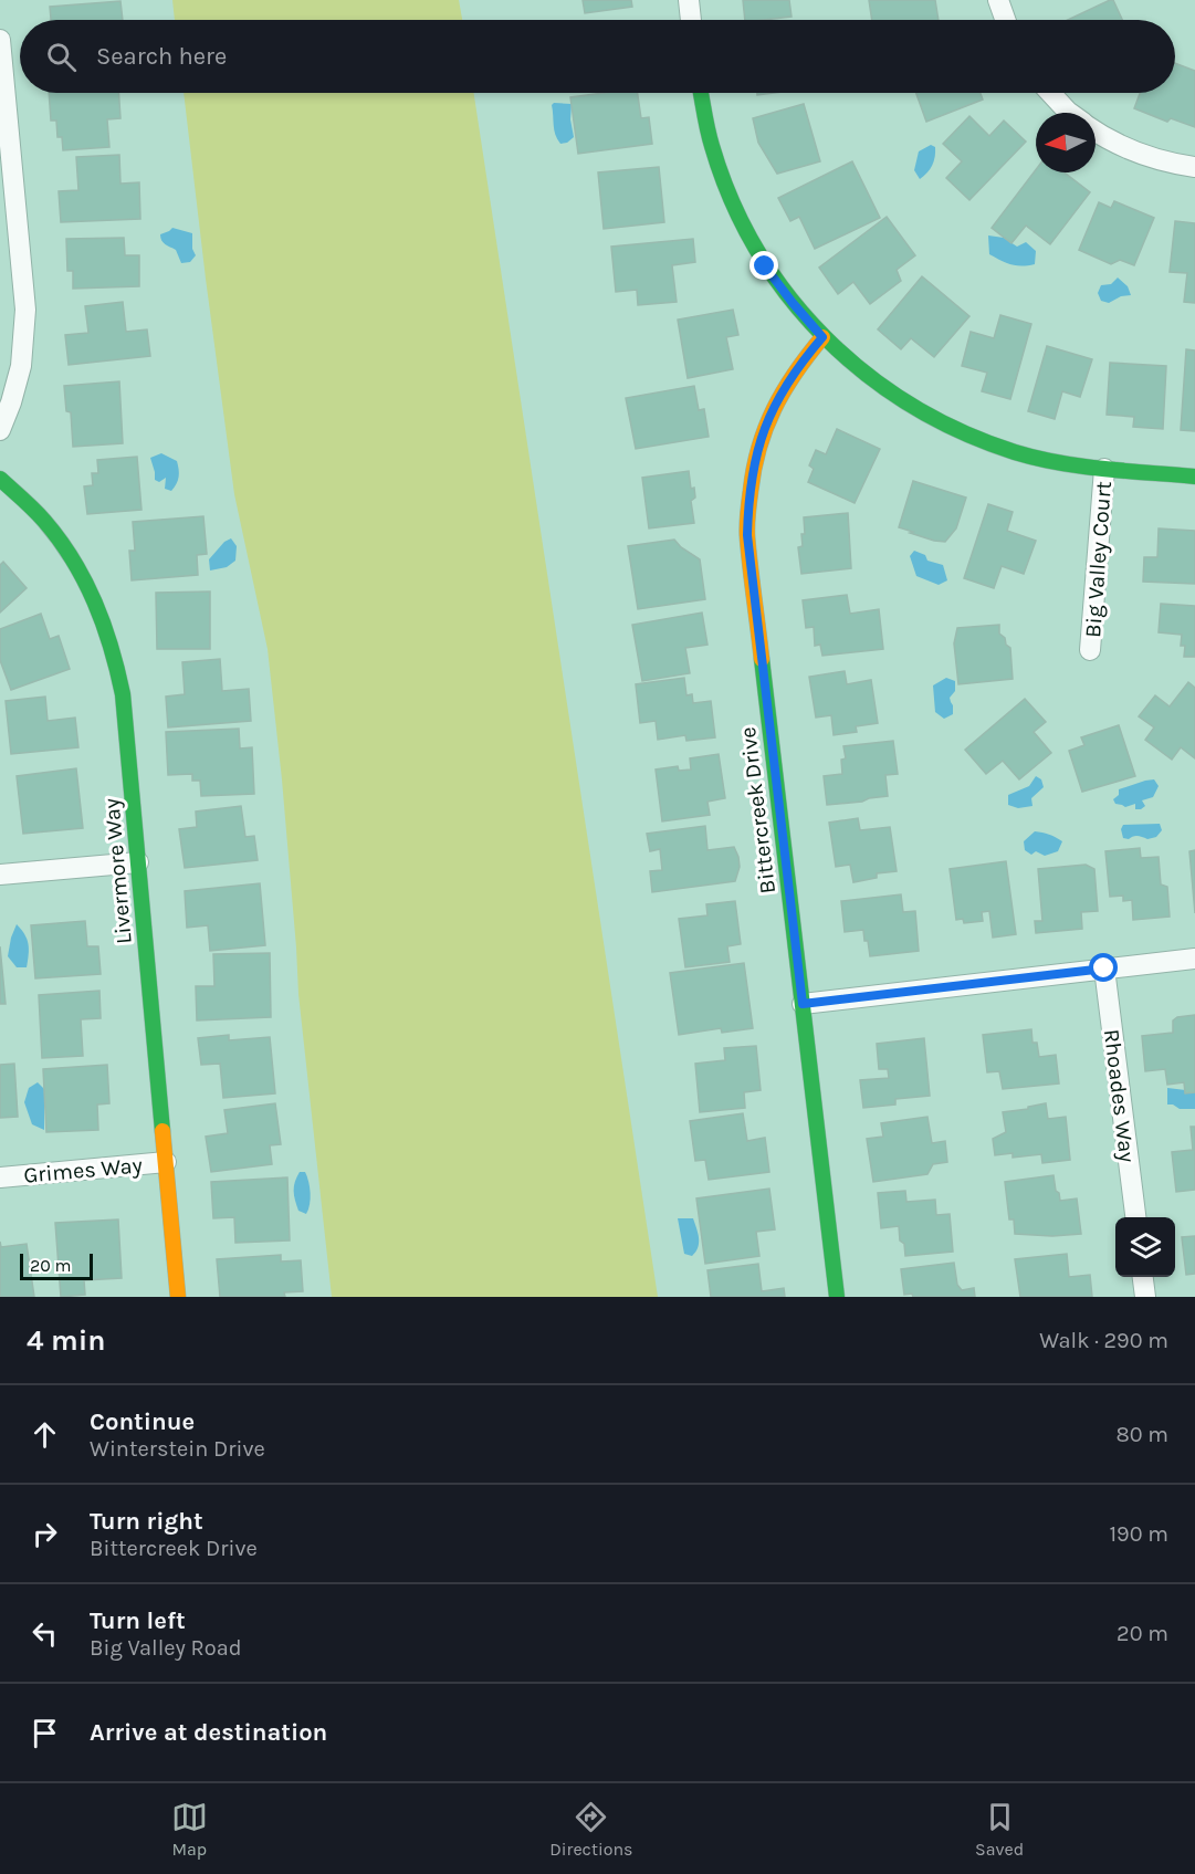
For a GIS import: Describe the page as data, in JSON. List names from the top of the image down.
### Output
{
  "streets": {
    "street": [
      "Big Valley Court",
      "Bittercreek Drive",
      "Livermore Way",
      "Rhoades Way",
      "Grimes Way"
    ]
  },
  "crossings": [
    ["Livermore Way", "Grimes Way"]
  ],
  "scale_bar": "20 m",
  "north": "left",
  "page": {
    "search": "Search here",
    "scale": "20 m",
    "heading": ["4 min", "Walk · 290 m"],
    "list": [
      ["Continue", "Winterstein Drive", "80 m"],
      ["Turn right", "Bittercreek Drive", "190 m"],
      ["Turn left", "Big Valley Road", "20 m"],
      "Arrive at destination"
    ],
    "nav": ["Map", "Directions", "Saved"]
  }
}
